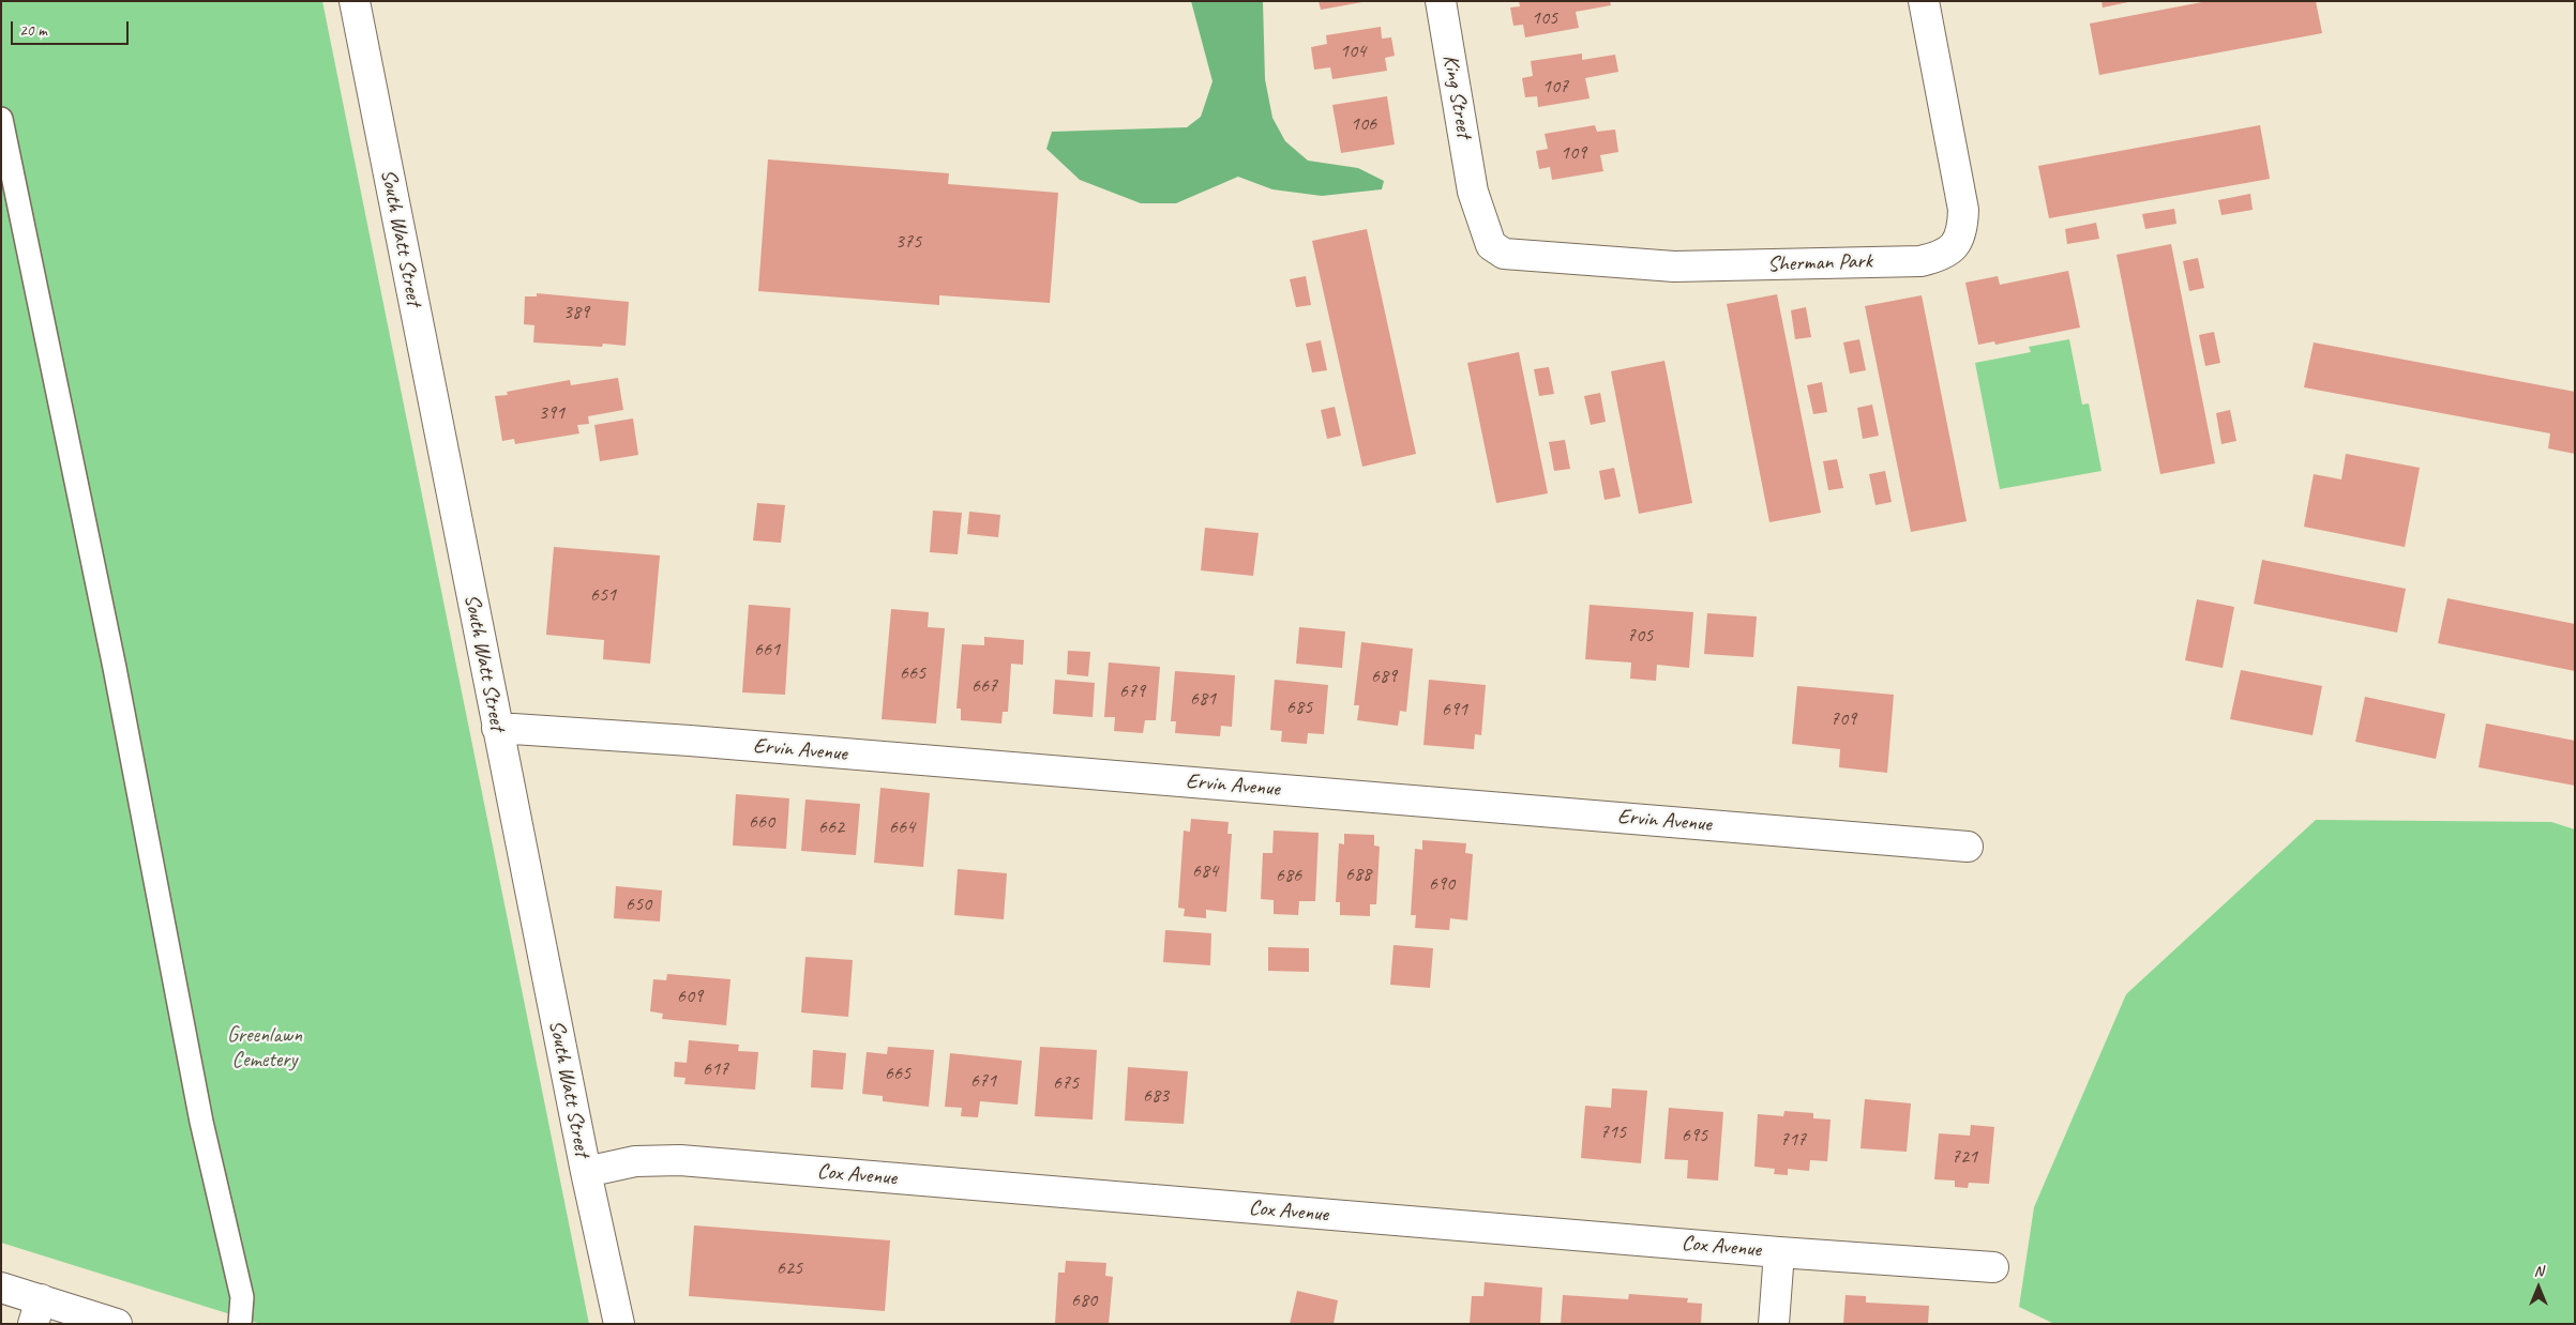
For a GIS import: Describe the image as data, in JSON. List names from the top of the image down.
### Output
{
  "streets": {
    "street": [
      "King Street",
      "South Watt Street",
      "Sherman Park",
      "Ervin Avenue",
      "Cox Avenue"
    ]
  },
  "crossings": [
    ["King Street", "Sherman Park"],
    ["South Watt Street", "Ervin Avenue"],
    ["South Watt Street", "Cox Avenue"]
  ],
  "parks": ["Greenlawn Cemetery"],
  "house_numbers": [
    "105",
    "104",
    "107",
    "106",
    "109",
    "375",
    "389",
    "391",
    "651",
    "705",
    "661",
    "665",
    "689",
    "667",
    "679",
    "681",
    "685",
    "691",
    "709",
    "660",
    "662",
    "664",
    "684",
    "688",
    "686",
    "690",
    "650",
    "609",
    "617",
    "665",
    "671",
    "675",
    "683",
    "715",
    "695",
    "717",
    "721",
    "625",
    "680"
  ],
  "scale_bar": "20 m",
  "north": "top"
}
